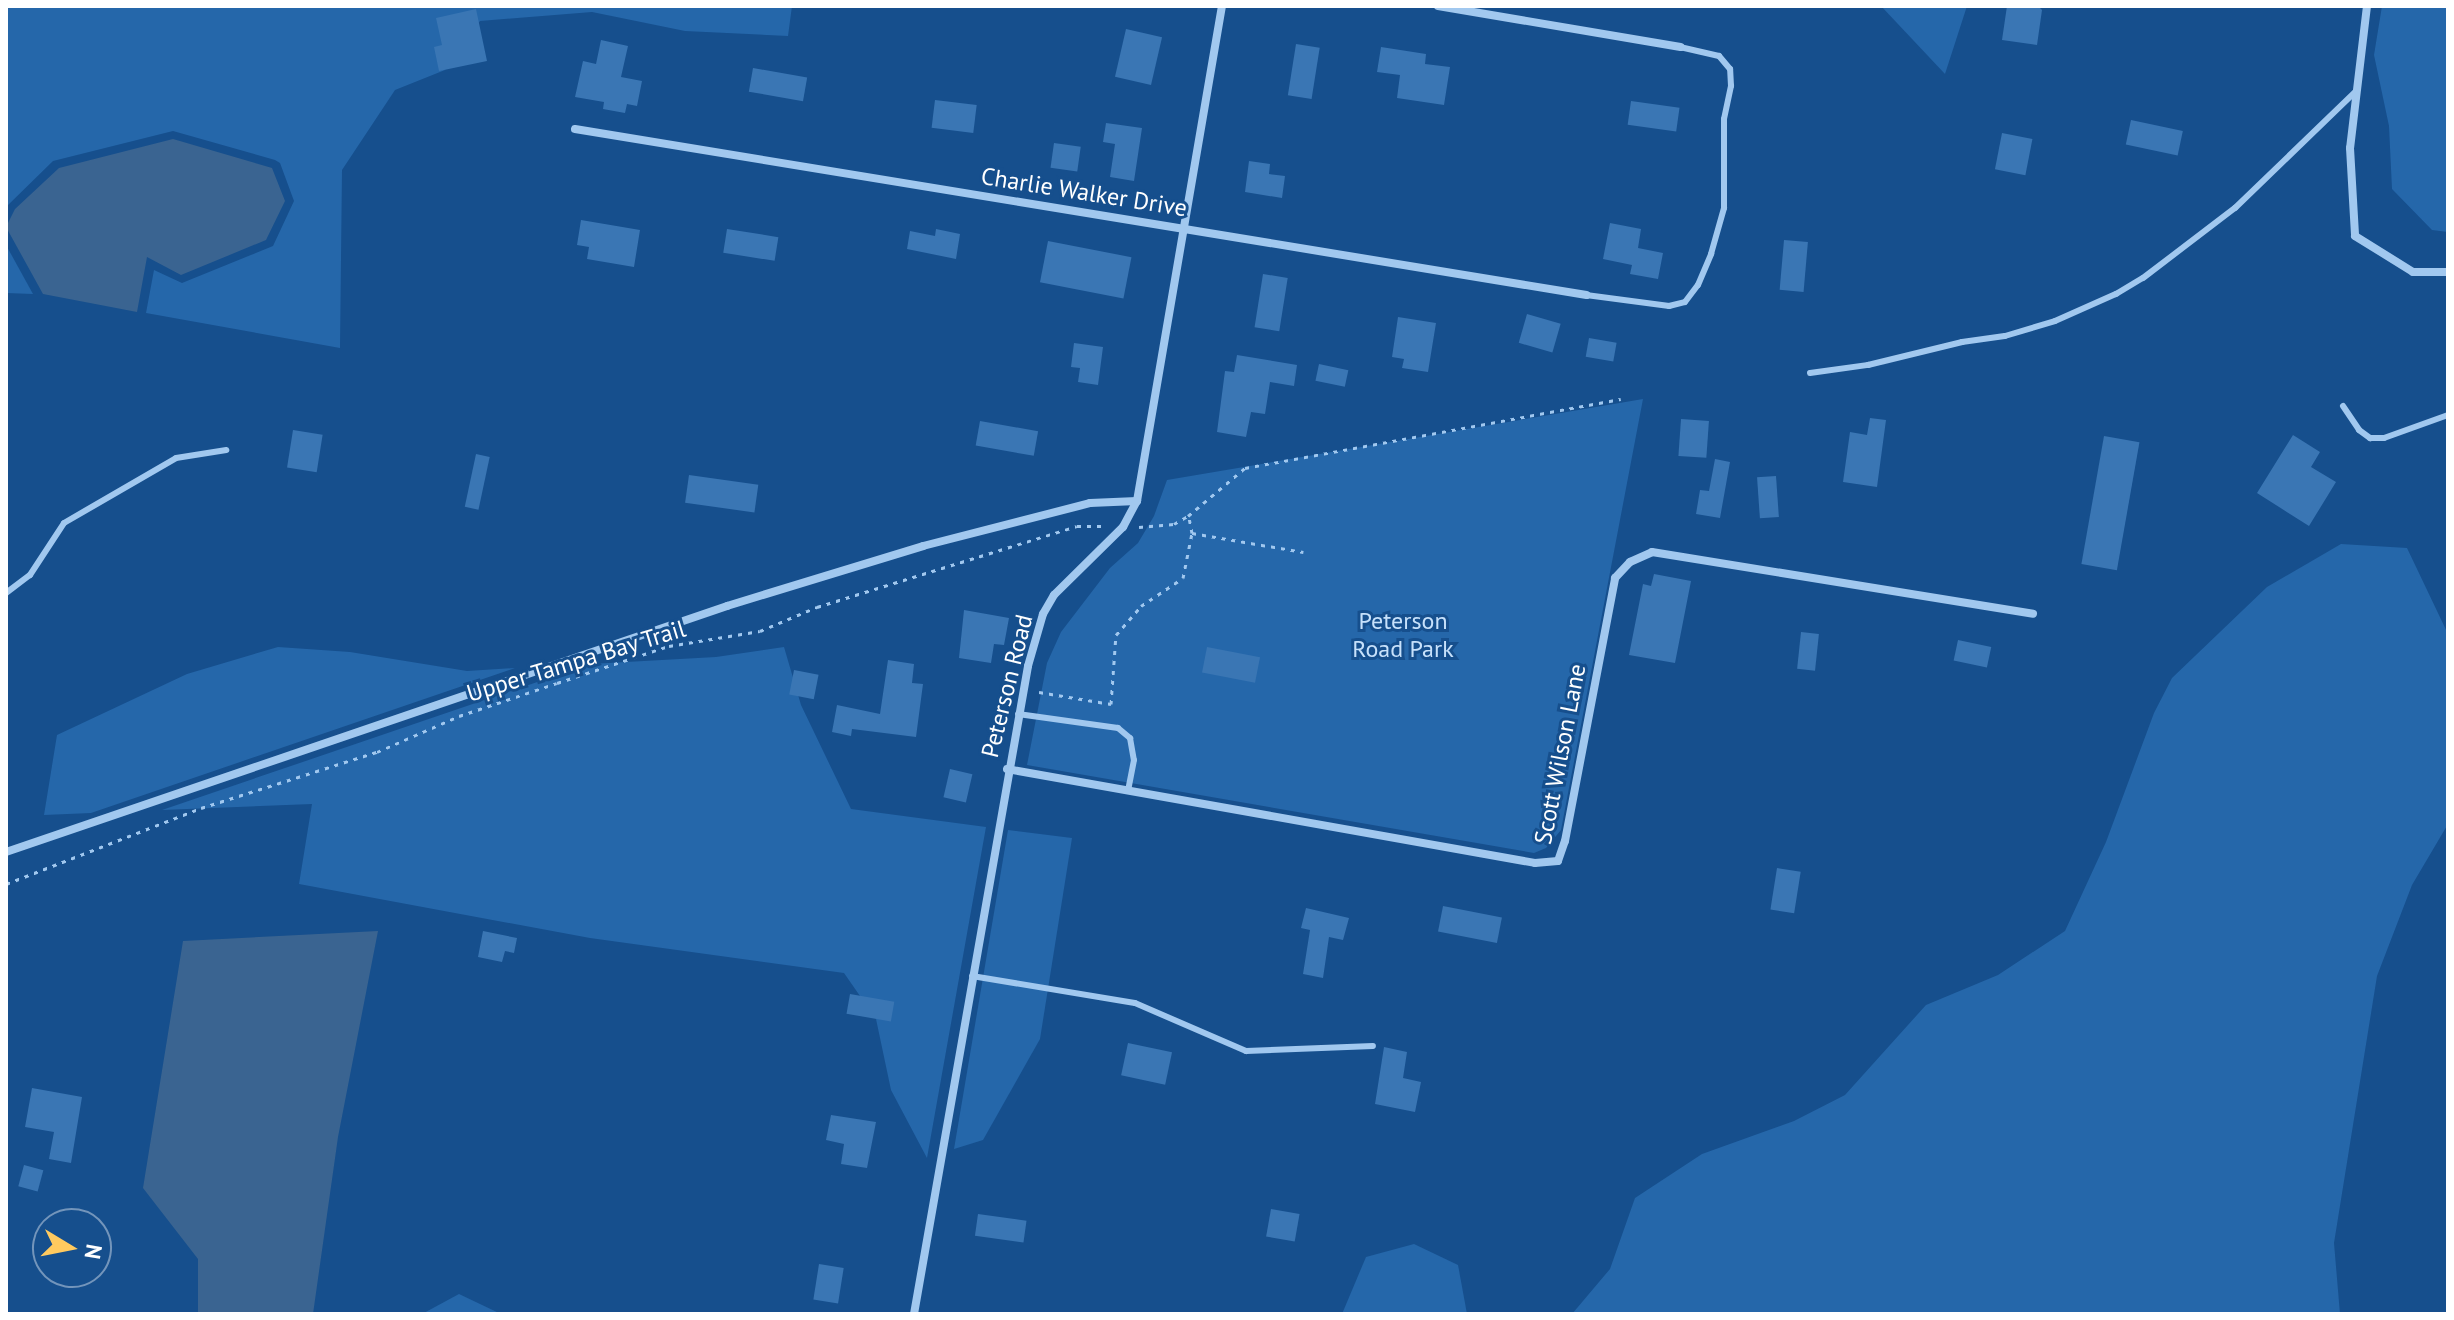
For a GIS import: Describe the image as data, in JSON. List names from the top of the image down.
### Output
{
  "streets": {
    "street": ["Charlie Walker Drive", "Peterson Road", "Scott Wilson Lane"],
    "path": ["Upper Tampa Bay Trail"]
  },
  "crossings": [
    ["Charlie Walker Drive", "Peterson Road"],
    ["Upper Tampa Bay Trail", "Peterson Road"],
    ["Peterson Road", "Scott Wilson Lane"]
  ],
  "parks": ["Peterson Road Park"],
  "north": "right"
}
